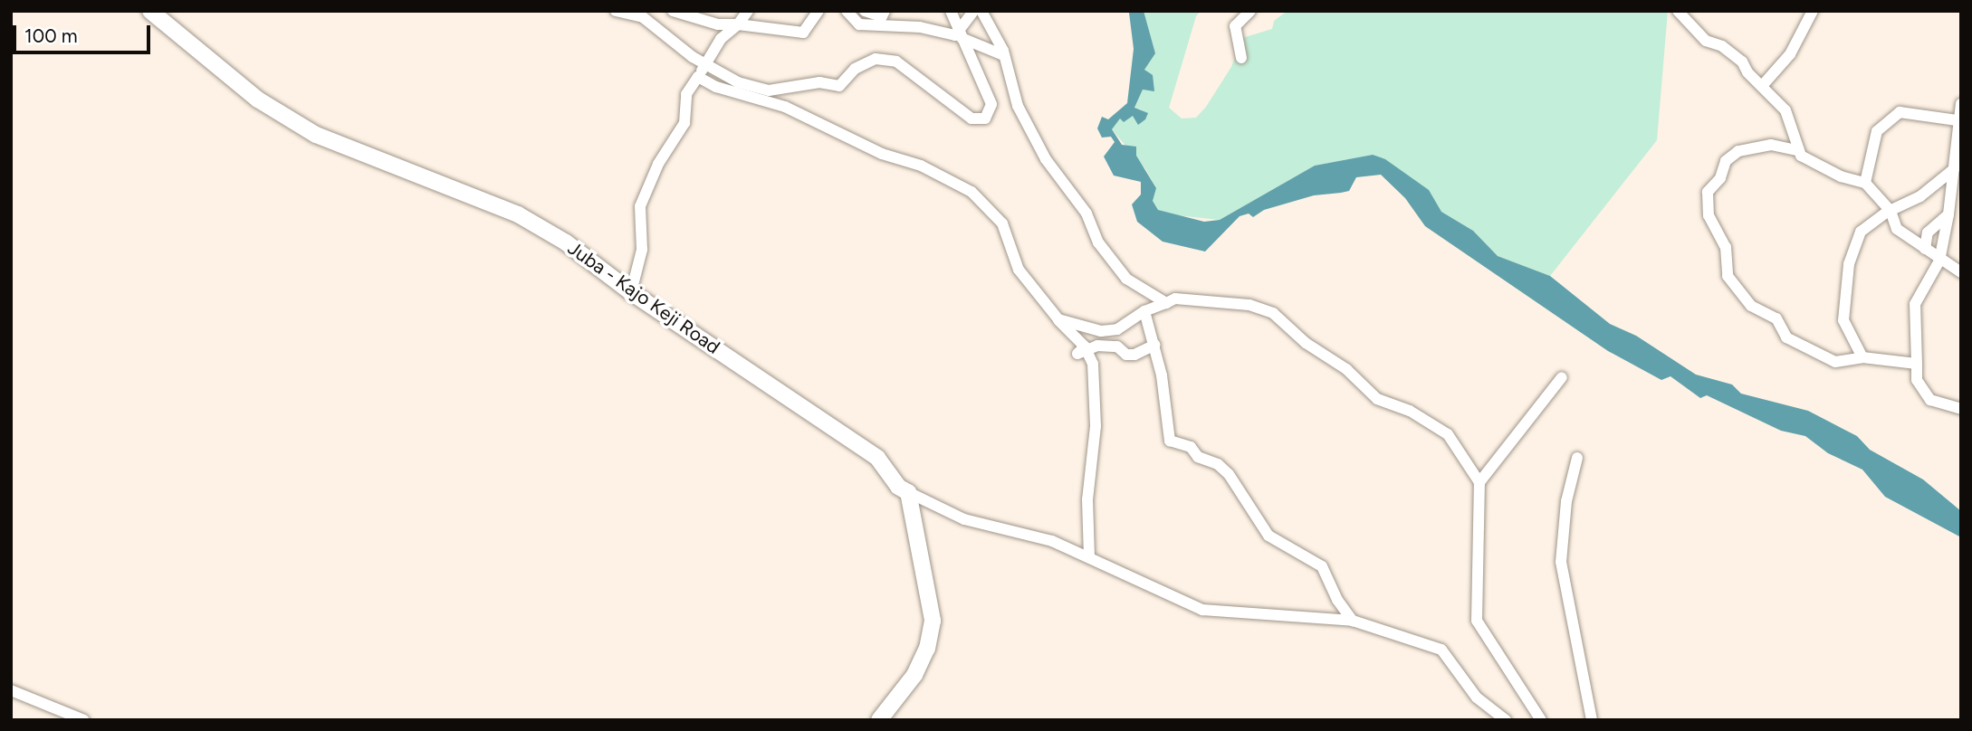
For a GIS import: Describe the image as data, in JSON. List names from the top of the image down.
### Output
{
  "streets": {
    "main road": ["Juba - Kajo Keji Road"]
  },
  "scale_bar": "100 m"
}
